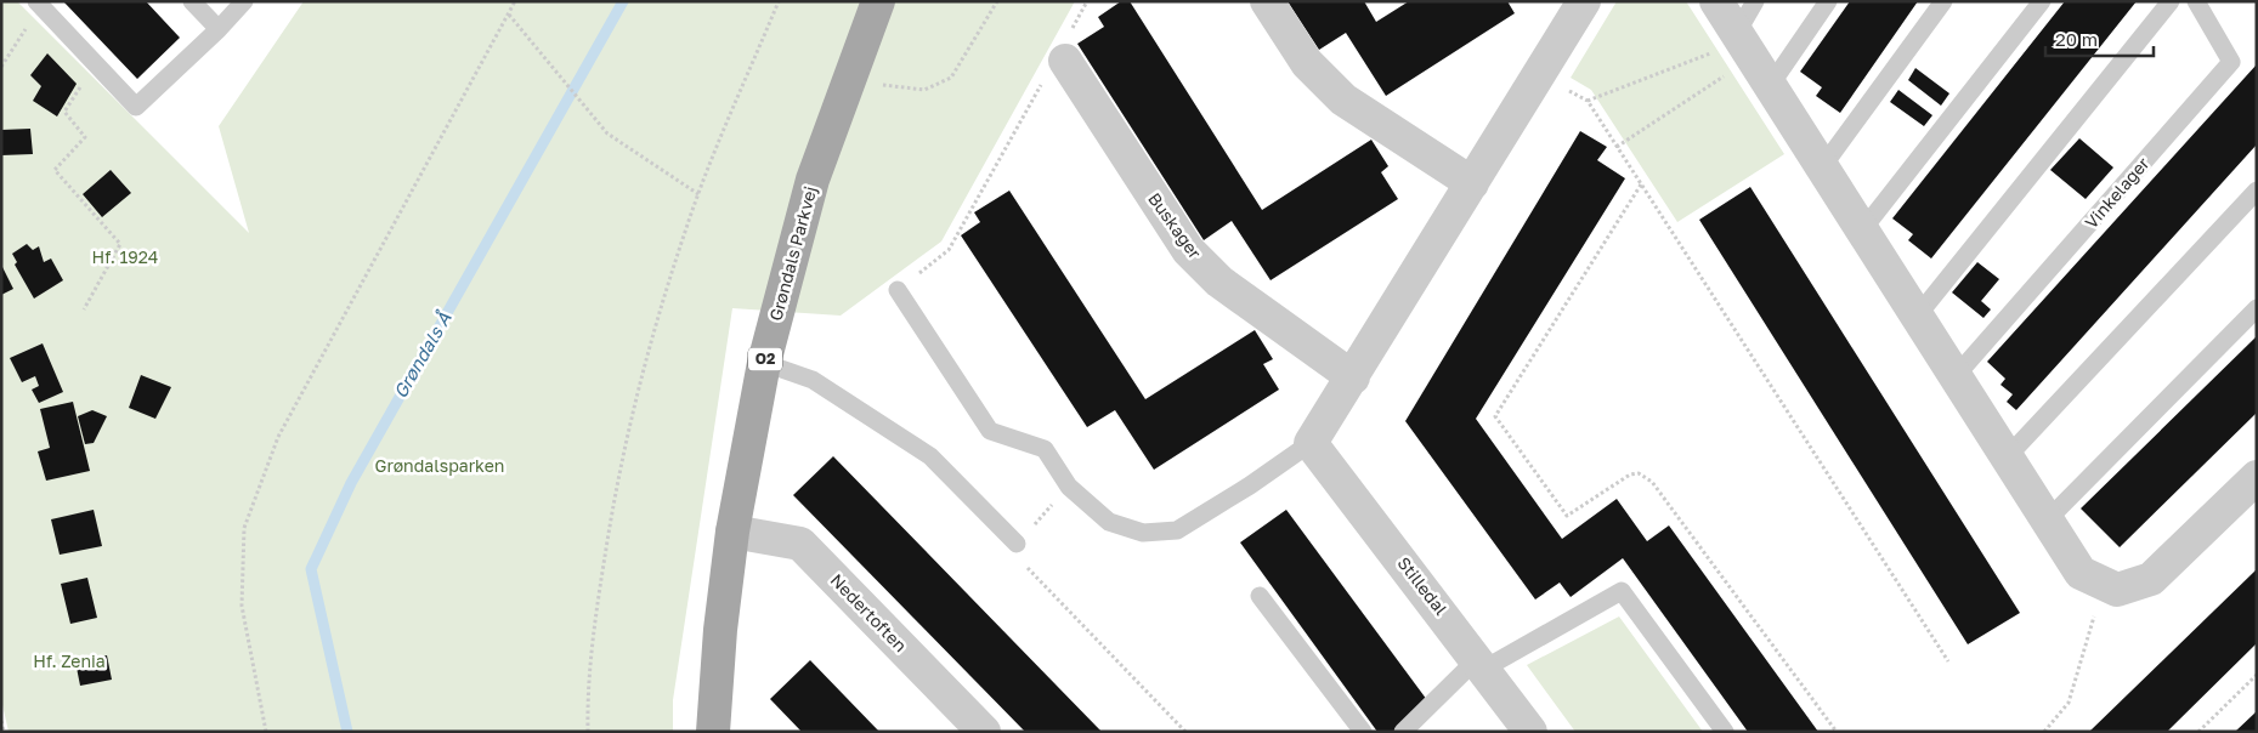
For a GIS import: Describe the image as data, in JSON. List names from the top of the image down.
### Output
{
  "streets": {
    "main road": ["Grøndals Parkvej", "O2"],
    "street": ["Buskager", "Stilledal", "Nedertoften"],
    "lane": ["Vinkelager"]
  },
  "crossings": [
    ["Grøndals Parkvej", "Nedertoften"]
  ],
  "water": ["Grøndals Å"],
  "parks": ["Hf. 1924", "Grøndalsparken", "Hf. Zenia"],
  "scale_bar": "20 m"
}
